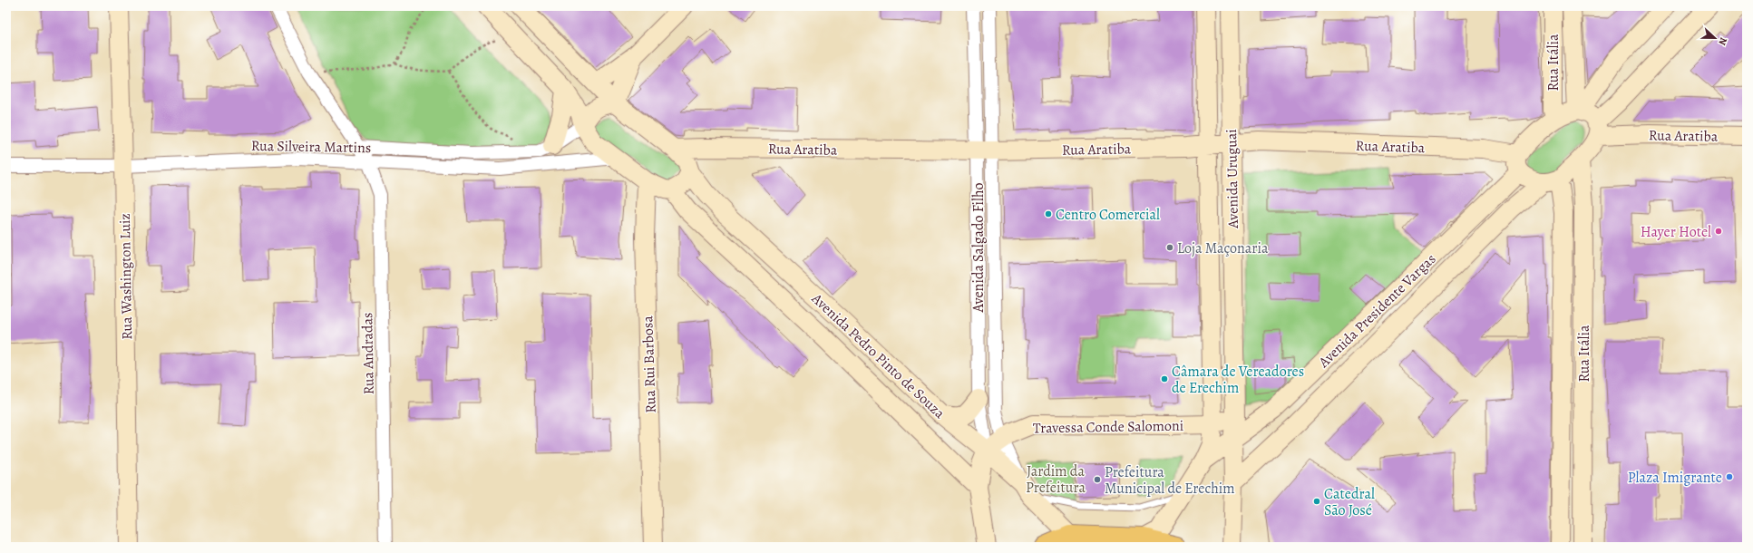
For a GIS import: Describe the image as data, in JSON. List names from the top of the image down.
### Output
{
  "streets": {
    "main road": [
      "Rua Itália",
      "Rua Aratiba",
      "Avenida Uruguai",
      "Avenida Salgado Filho",
      "Rua Washington Luiz",
      "Avenida Presidente Vargas",
      "Avenida Pedro Pinto de Souza",
      "Rua Rui Barbosa",
      "Travessa Conde Salomoni"
    ],
    "street": ["Rua Silveira Martins", "Rua Andradas"]
  },
  "crossings": [
    ["Rua Itália", "Avenida Presidente Vargas"],
    ["Rua Aratiba", "Avenida Uruguai"],
    ["Rua Aratiba", "Avenida Salgado Filho"],
    ["Rua Aratiba", "Avenida Presidente Vargas"],
    ["Rua Aratiba", "Avenida Pedro Pinto de Souza"],
    ["Rua Silveira Martins", "Rua Washington Luiz"],
    ["Rua Silveira Martins", "Rua Andradas"],
    ["Avenida Uruguai", "Avenida Presidente Vargas"],
    ["Avenida Uruguai", "Travessa Conde Salomoni"],
    ["Avenida Salgado Filho", "Avenida Pedro Pinto de Souza"],
    ["Avenida Salgado Filho", "Travessa Conde Salomoni"],
    ["Avenida Presidente Vargas", "Travessa Conde Salomoni"],
    ["Avenida Pedro Pinto de Souza", "Travessa Conde Salomoni"]
  ],
  "parks": ["Jardim da Prefeitura"],
  "places": [
    "Centro Comercial",
    "Hayer Hotel",
    "Loja Maçonaria",
    "Câmara de Vereadores de Erechim",
    "Plaza Imigrante",
    "Prefeitura Municipal de Erechim",
    "Catedral São José"
  ],
  "north": "right"
}
